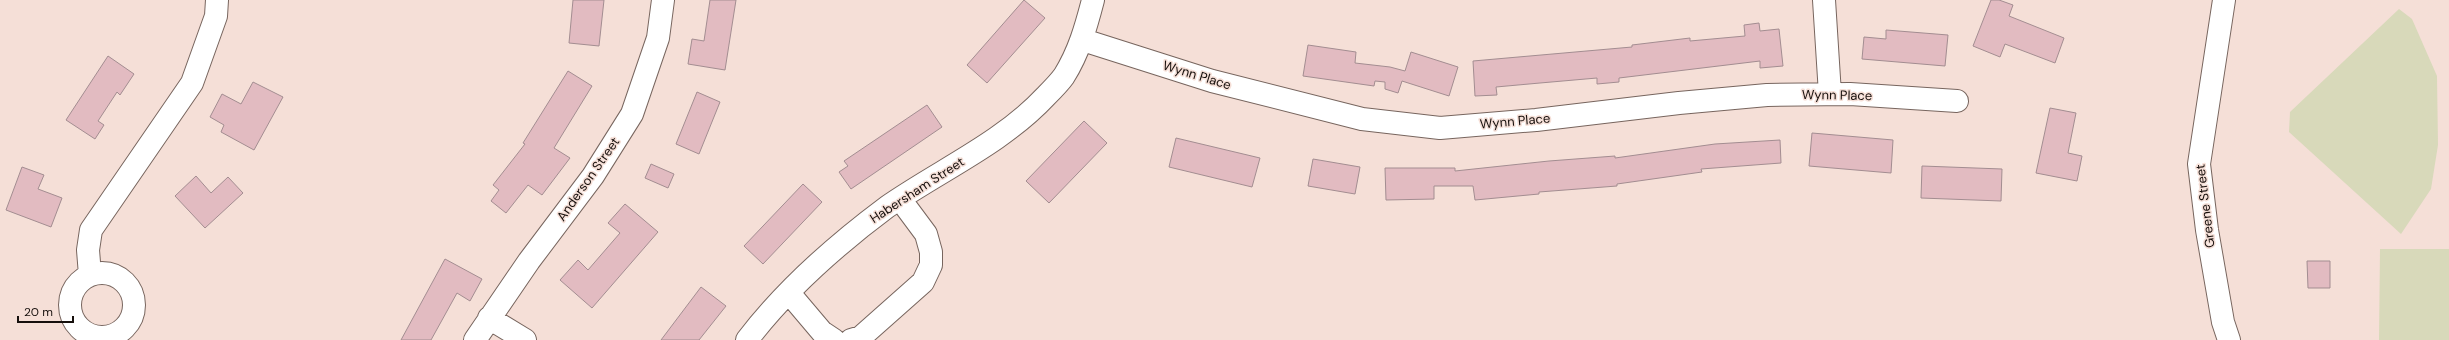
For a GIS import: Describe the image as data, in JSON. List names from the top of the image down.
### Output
{
  "streets": {
    "street": [
      "Wynn Place",
      "Anderson Street",
      "Habersham Street",
      "Greene Street"
    ]
  },
  "crossings": [
    ["Wynn Place", "Habersham Street"]
  ],
  "scale_bar": "20 m"
}
